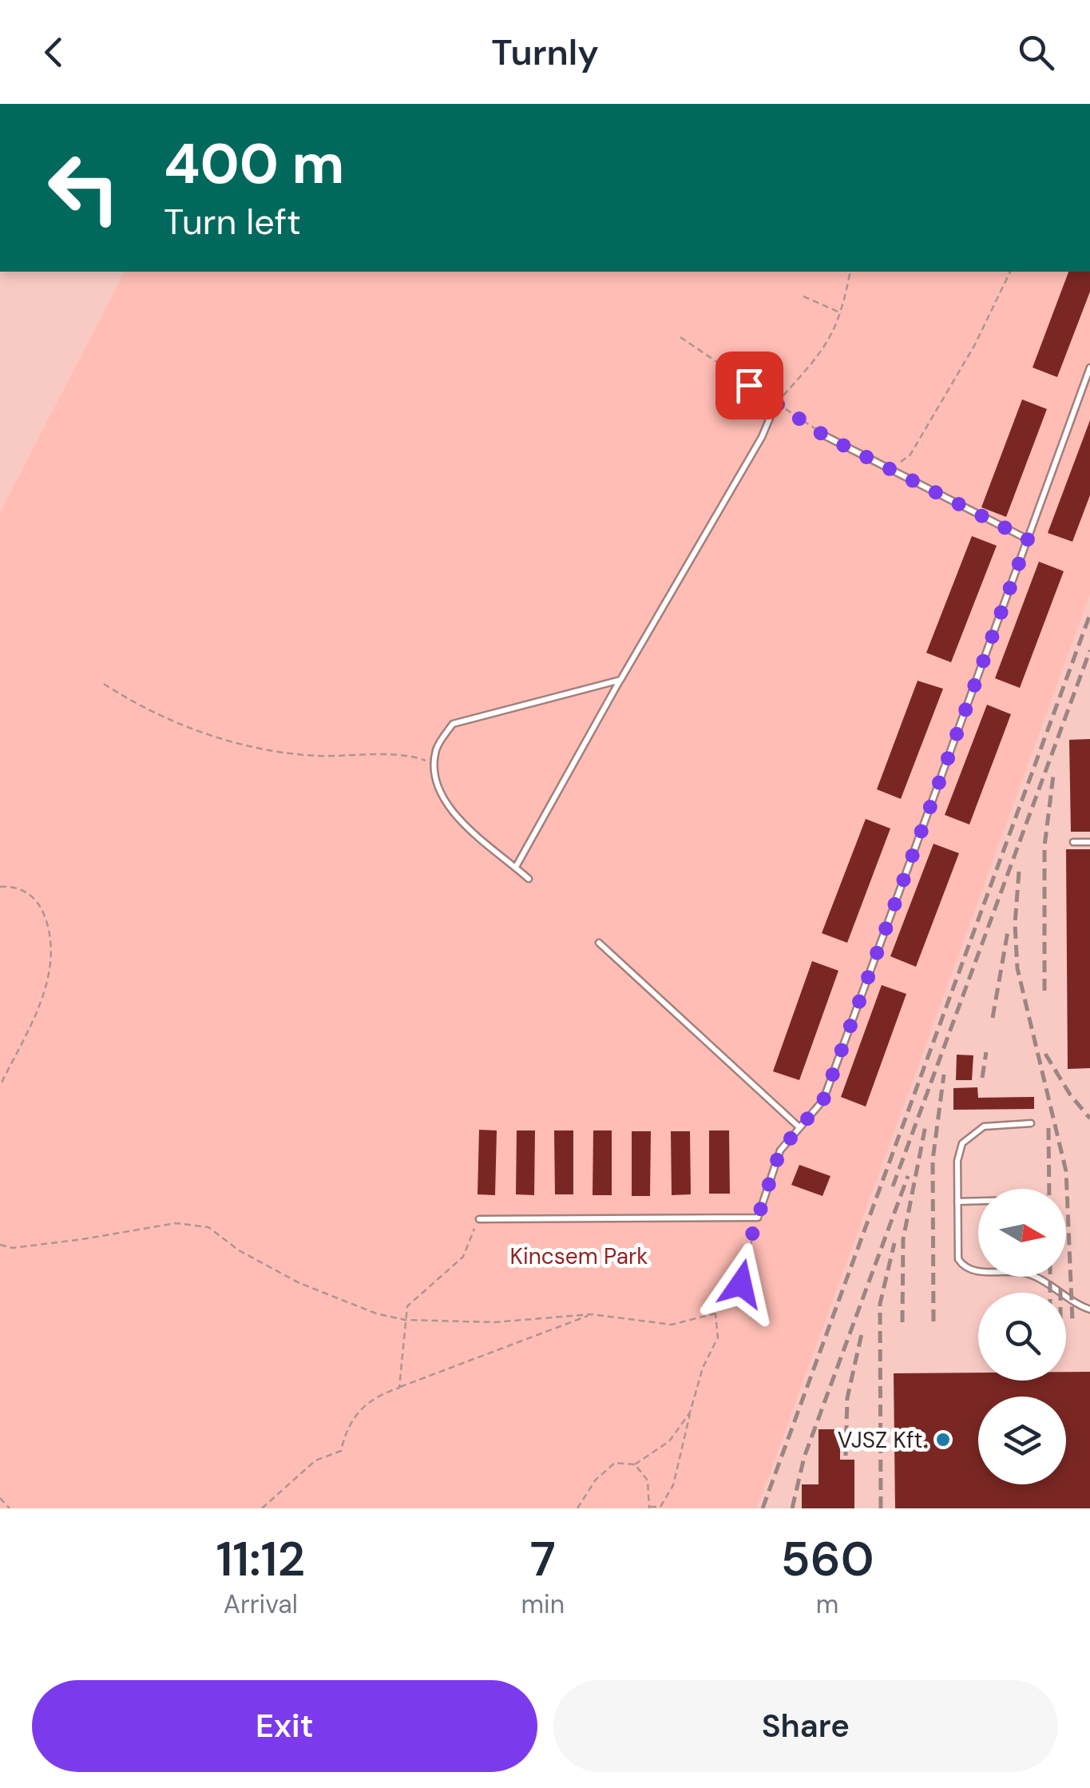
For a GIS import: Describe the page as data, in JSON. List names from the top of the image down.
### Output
{
  "parks": ["Kincsem Park"],
  "places": ["VJSZ Kft."],
  "north": "right",
  "page": {
    "header": "Turnly",
    "turn": ["400 m", "Turn left"],
    "eta": [
      "11:12",
      "Arrival",
      "7",
      "min",
      "560",
      "m"
    ],
    "buttons": ["Exit", "Share"]
  }
}
